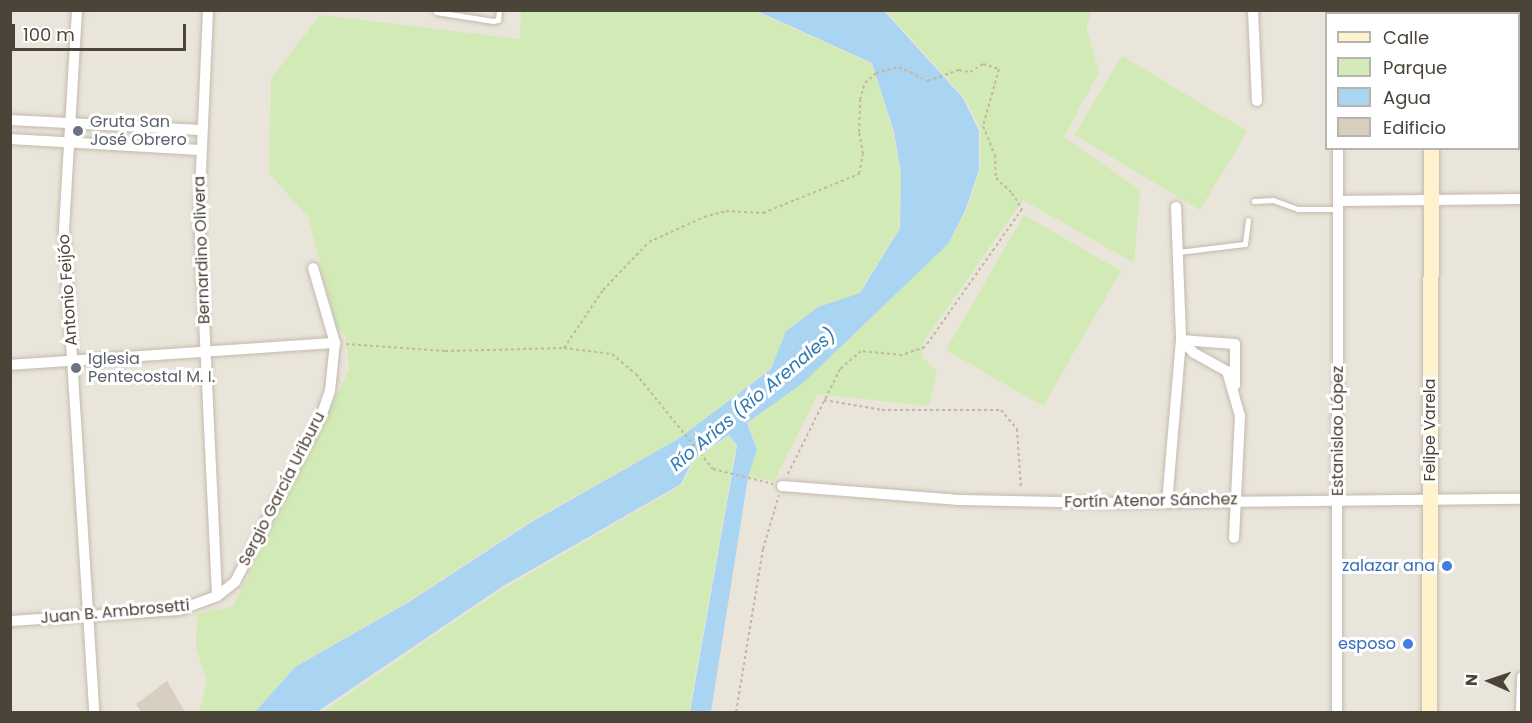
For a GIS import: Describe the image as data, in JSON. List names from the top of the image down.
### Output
{
  "streets": {
    "street": [
      "Bernardino Olivera",
      "Antonio Feijóo",
      "Felipe Varela",
      "Estanislao López",
      "Sergio García Uriburu",
      "Fortín Atenor Sánchez",
      "Juan B. Ambrosetti"
    ]
  },
  "crossings": [
    ["Bernardino Olivera", "Sergio García Uriburu"],
    ["Bernardino Olivera", "Juan B. Ambrosetti"],
    ["Antonio Feijóo", "Juan B. Ambrosetti"],
    ["Felipe Varela", "Fortín Atenor Sánchez"],
    ["Estanislao López", "Fortín Atenor Sánchez"],
    ["Sergio García Uriburu", "Juan B. Ambrosetti"]
  ],
  "water": ["Río Arias (Río Arenales)"],
  "places": [
    "Gruta San José Obrero",
    "Iglesia Pentecostal M. I.",
    "zalazar ana",
    "esposo"
  ],
  "legend": [
    "Calle",
    "Parque",
    "Agua",
    "Edificio"
  ],
  "scale_bar": "100 m",
  "north": "left"
}
